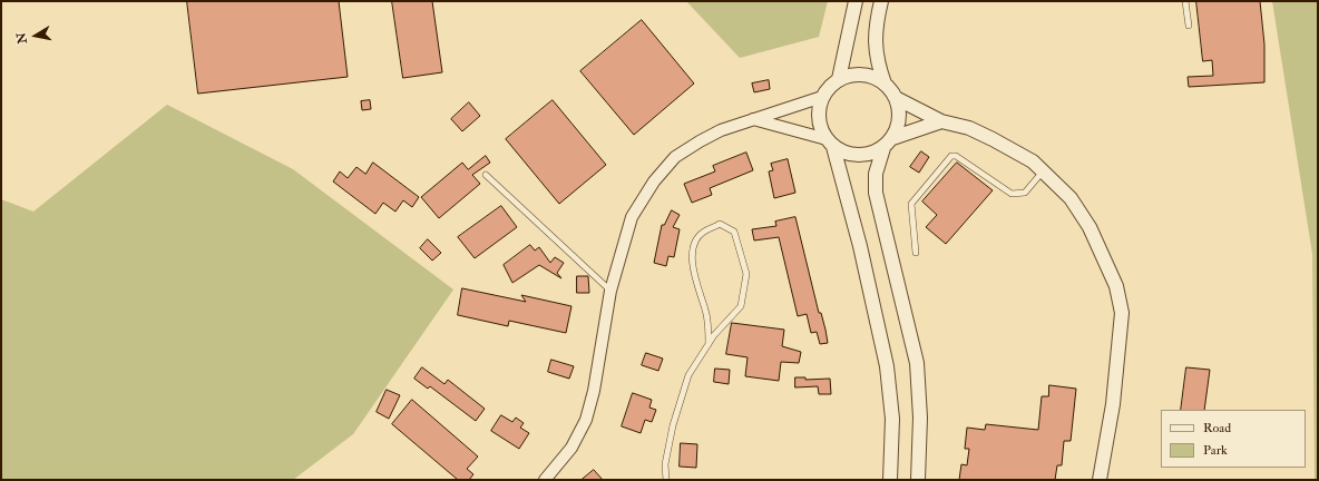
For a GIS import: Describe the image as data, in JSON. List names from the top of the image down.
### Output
{
  "legend": ["Road", "Park"],
  "north": "left"
}
